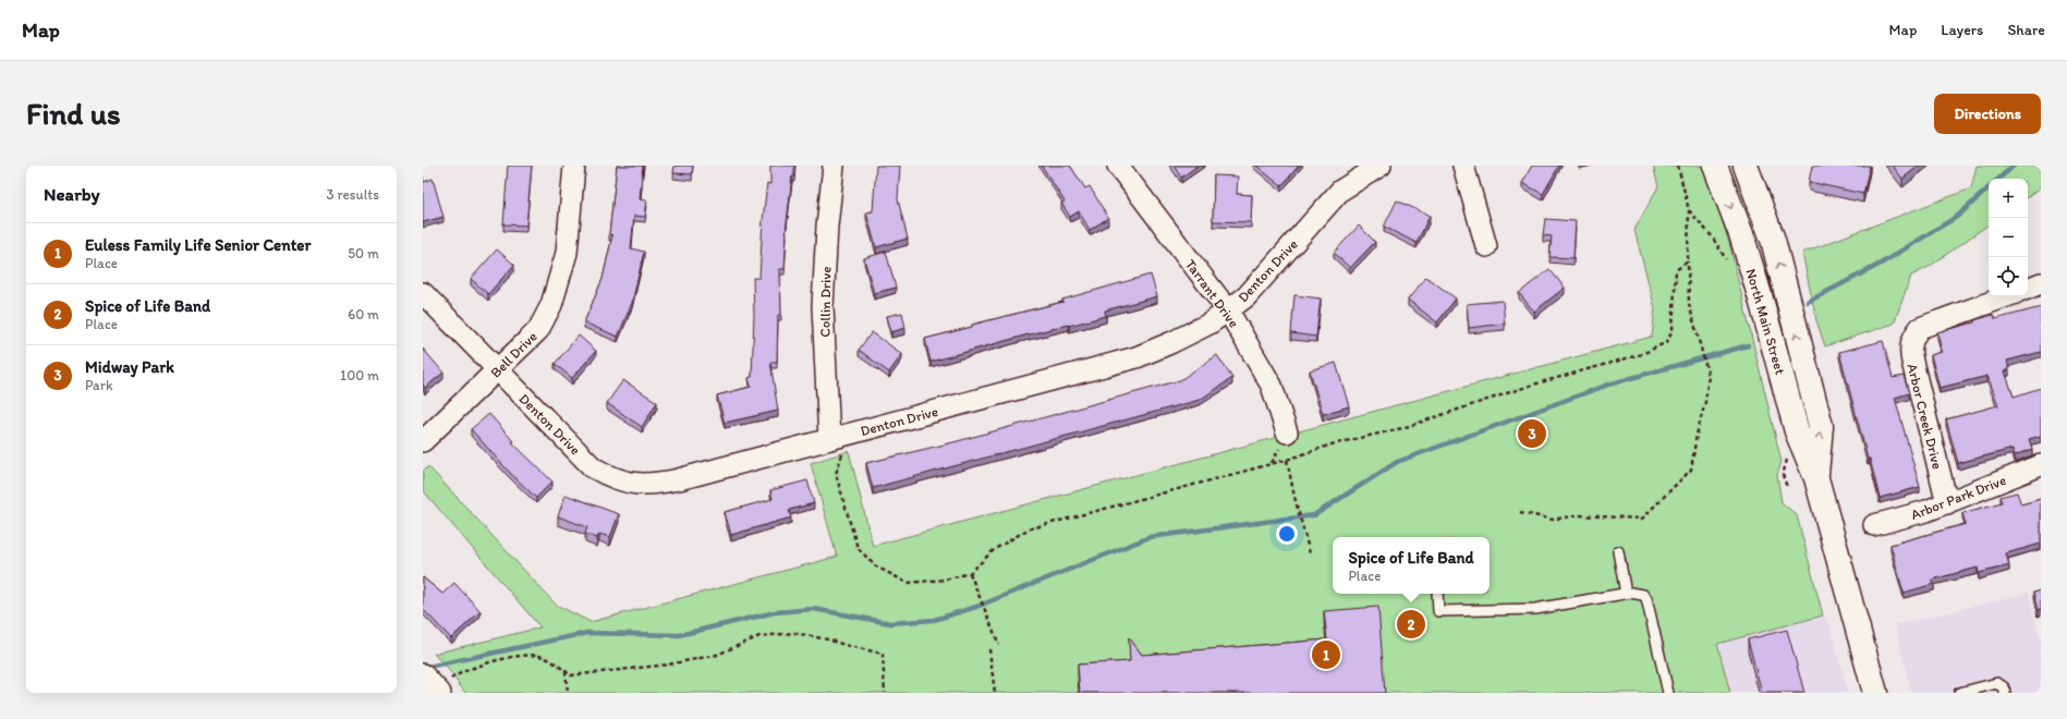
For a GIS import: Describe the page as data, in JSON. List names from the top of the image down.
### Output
{
  "streets": {
    "main road": ["North Main Street"],
    "street": [
      "Denton Drive",
      "Tarrant Drive",
      "Collin Drive",
      "Bell Drive",
      "Arbor Creek Drive",
      "Arbor Park Drive"
    ]
  },
  "crossings": [
    ["Denton Drive", "Tarrant Drive"],
    ["Denton Drive", "Collin Drive"],
    ["Denton Drive", "Bell Drive"],
    ["Arbor Creek Drive", "Arbor Park Drive"]
  ],
  "page": {
    "header": "Map",
    "nav": ["Map", "Layers", "Share"],
    "buttons": "Directions",
    "title": "Find us",
    "heading": ["Nearby", "3 results"],
    "map_buttons": ["+", "−"],
    "list": [
      {
        "mark": "1",
        "name": "Euless Family Life Senior Center",
        "note": "Place",
        "value": "50 m"
      },
      {
        "mark": "2",
        "name": "Spice of Life Band",
        "note": "Place",
        "value": "60 m"
      },
      {
        "mark": "3",
        "name": "Midway Park",
        "note": "Park",
        "value": "100 m"
      }
    ],
    "pins": ["3", "2", "1"],
    "popup": ["Spice of Life Band", "Place"]
  }
}
